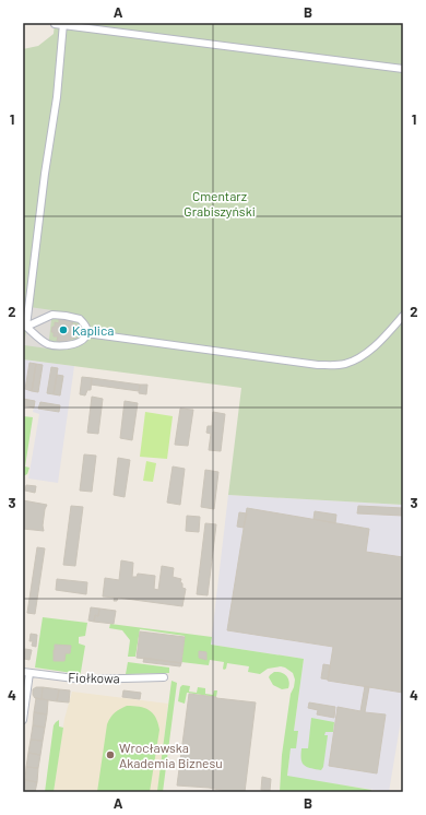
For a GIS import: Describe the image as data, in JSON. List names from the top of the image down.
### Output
{
  "streets": {
    "street": ["Fiołkowa"]
  },
  "parks": ["Cmentarz Grabiszyński"],
  "places": ["Kaplica", "Wrocławska Akademia Biznesu"],
  "grid": {
    "columns": ["A", "B"],
    "rows": [
      "1",
      "2",
      "3",
      "4"
    ]
  }
}
